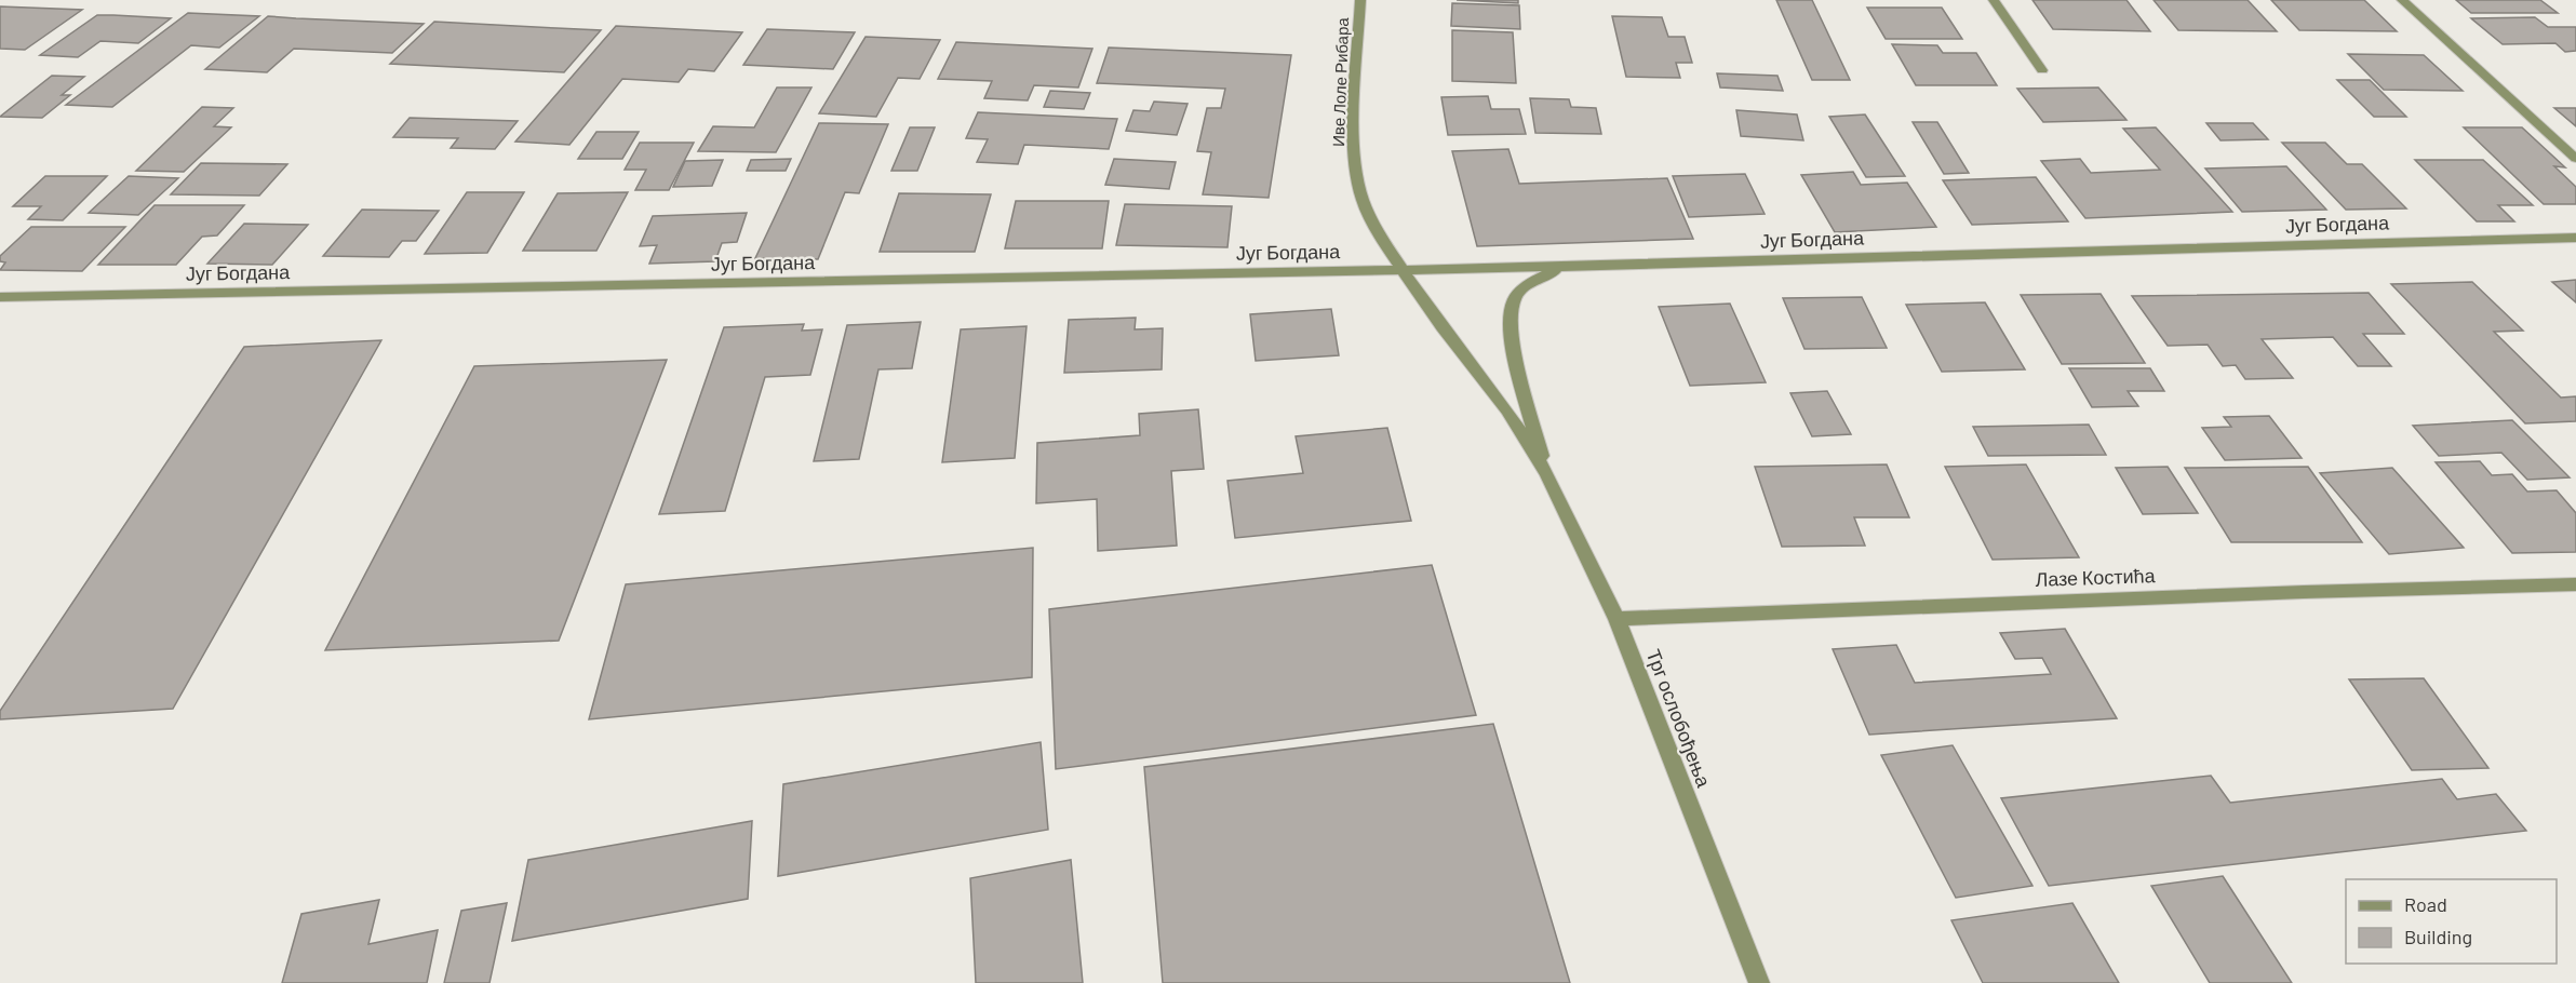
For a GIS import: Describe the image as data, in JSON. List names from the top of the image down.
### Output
{
  "streets": {
    "street": [
      "Иве Лоле Рибара",
      "Југ Богдана",
      "Лазе Костића",
      "Трг ослобођења"
    ]
  },
  "crossings": [
    ["Иве Лоле Рибара", "Југ Богдана"],
    ["Иве Лоле Рибара", "Трг ослобођења"],
    ["Југ Богдана", "Трг ослобођења"],
    ["Лазе Костића", "Трг ослобођења"]
  ],
  "legend": ["Road", "Building"]
}
